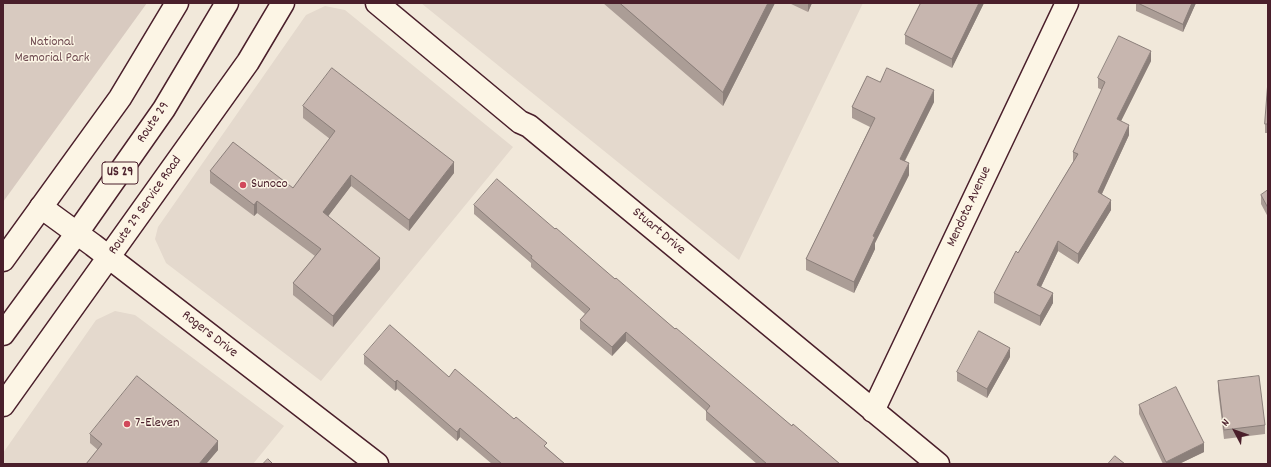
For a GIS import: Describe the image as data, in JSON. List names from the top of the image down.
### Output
{
  "streets": {
    "street": [
      "Route 29",
      "US 29",
      "Route 29 Service Road",
      "Mendota Avenue",
      "Stuart Drive",
      "Rogers Drive"
    ]
  },
  "crossings": [
    ["Route 29", "Rogers Drive"],
    ["Route 29 Service Road", "Rogers Drive"],
    ["Mendota Avenue", "Stuart Drive"]
  ],
  "parks": ["National Memorial Park"],
  "places": ["Sunoco", "7-Eleven"],
  "north": "top left"
}
